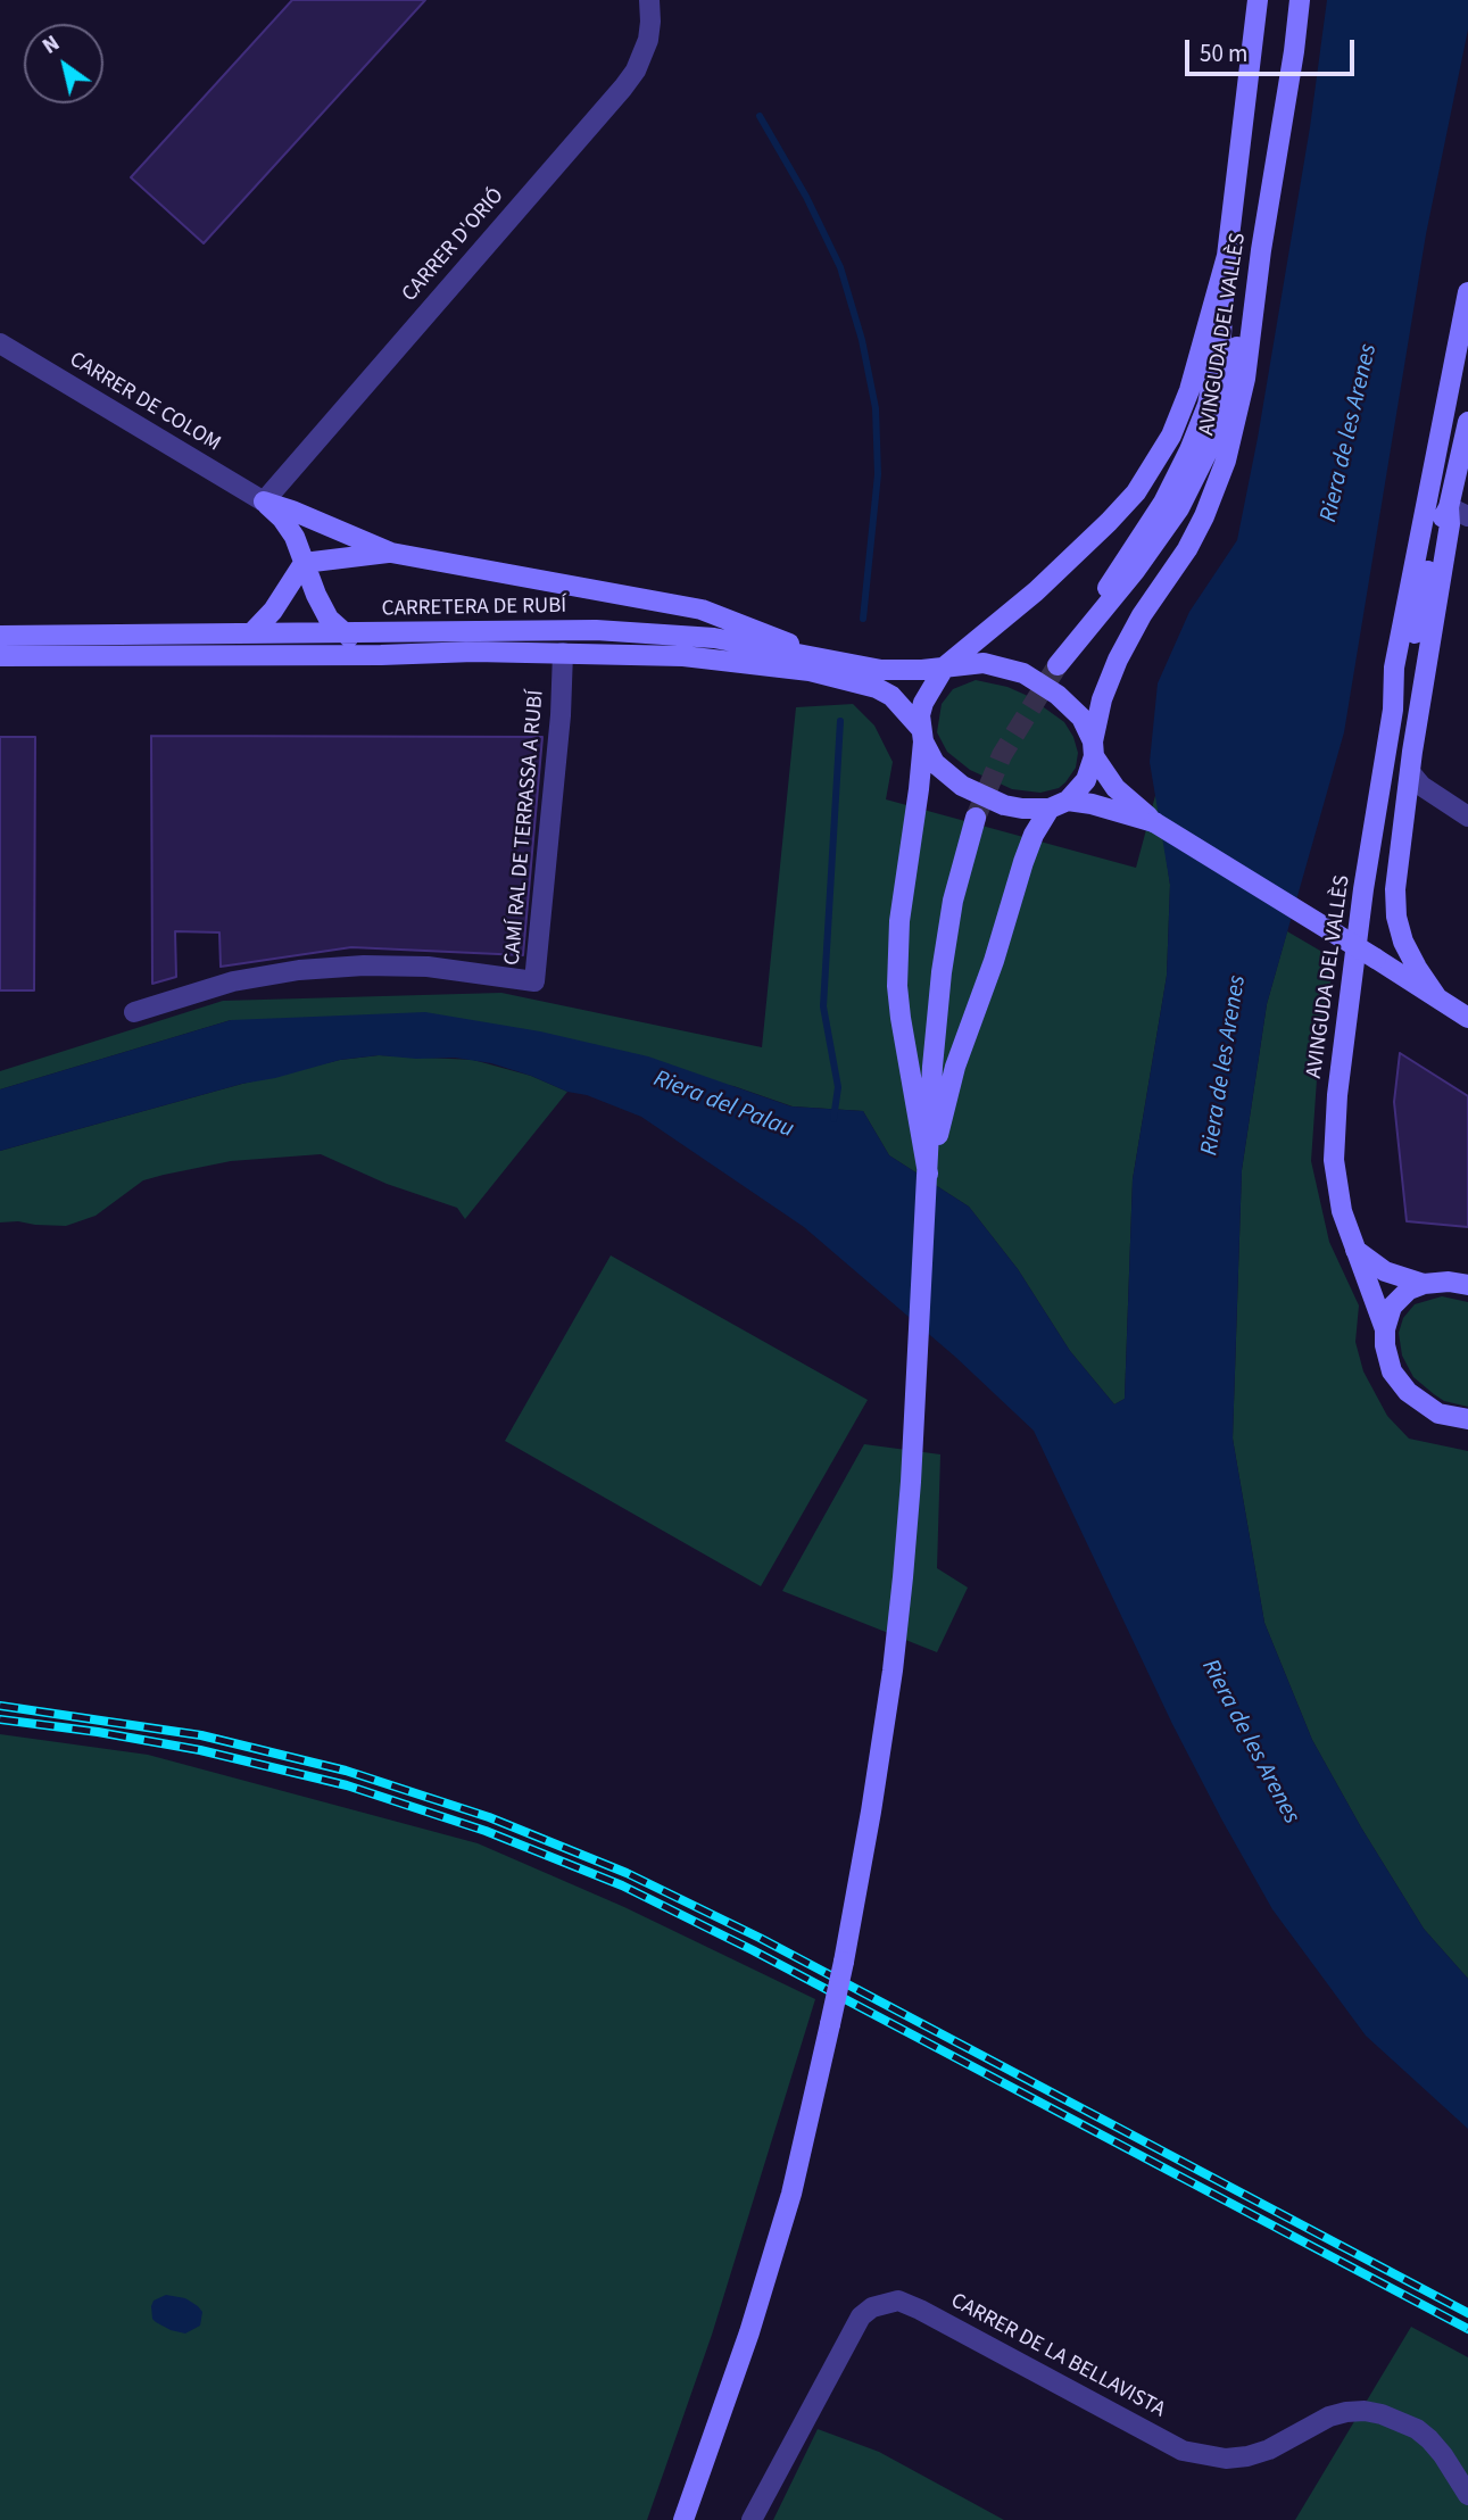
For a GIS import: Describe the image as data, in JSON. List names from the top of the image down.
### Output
{
  "streets": {
    "main road": ["AVINGUDA DEL VALLÈS", "CARRETERA DE RUBÍ"],
    "street": [
      "CARRER D'ORIÓ",
      "CARRER DE COLOM",
      "CAMÍ RAL DE TERRASSA A RUBÍ",
      "CARRER DE LA BELLAVISTA"
    ]
  },
  "crossings": [
    ["CARRER D'ORIÓ", "CARRER DE COLOM"],
    ["AVINGUDA DEL VALLÈS", "CARRETERA DE RUBÍ"],
    ["CARRETERA DE RUBÍ", "CAMÍ RAL DE TERRASSA A RUBÍ"]
  ],
  "water": ["Riera de les Arenes", "Riera del Palau"],
  "scale_bar": "50 m",
  "north": "top left"
}
